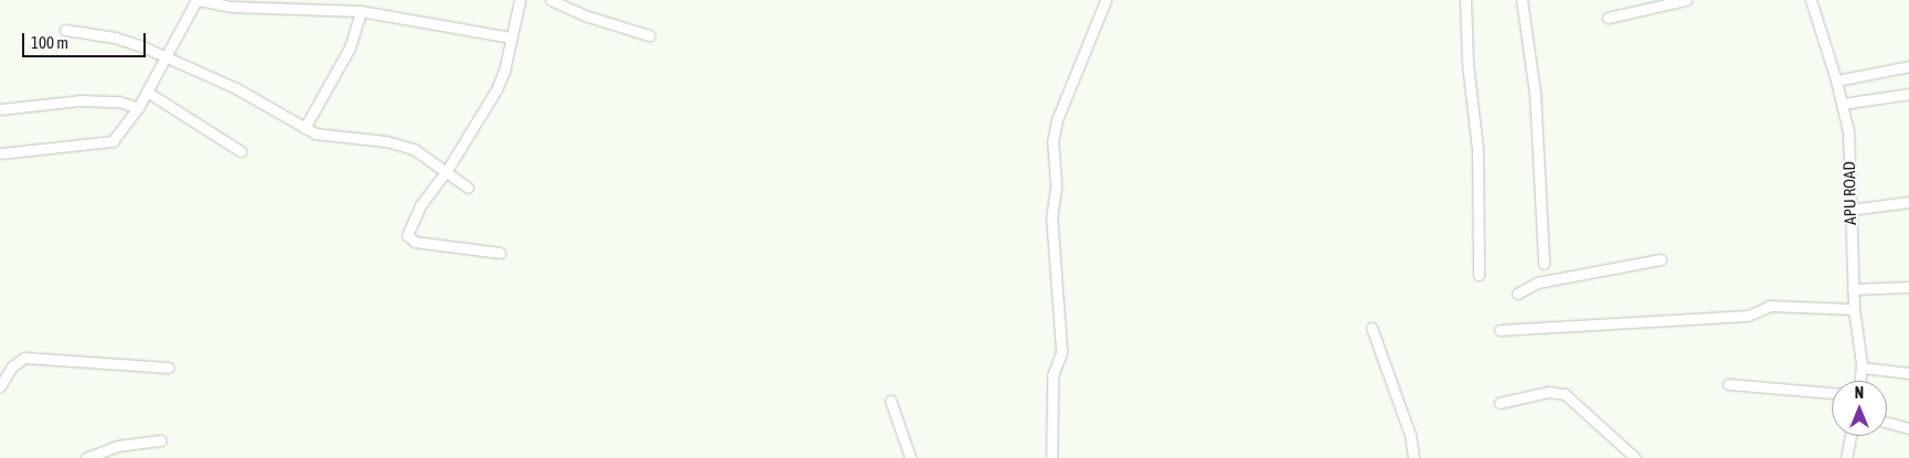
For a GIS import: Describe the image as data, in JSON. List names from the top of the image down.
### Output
{
  "streets": {
    "street": ["APU ROAD"]
  },
  "scale_bar": "100 m",
  "north": "top"
}
